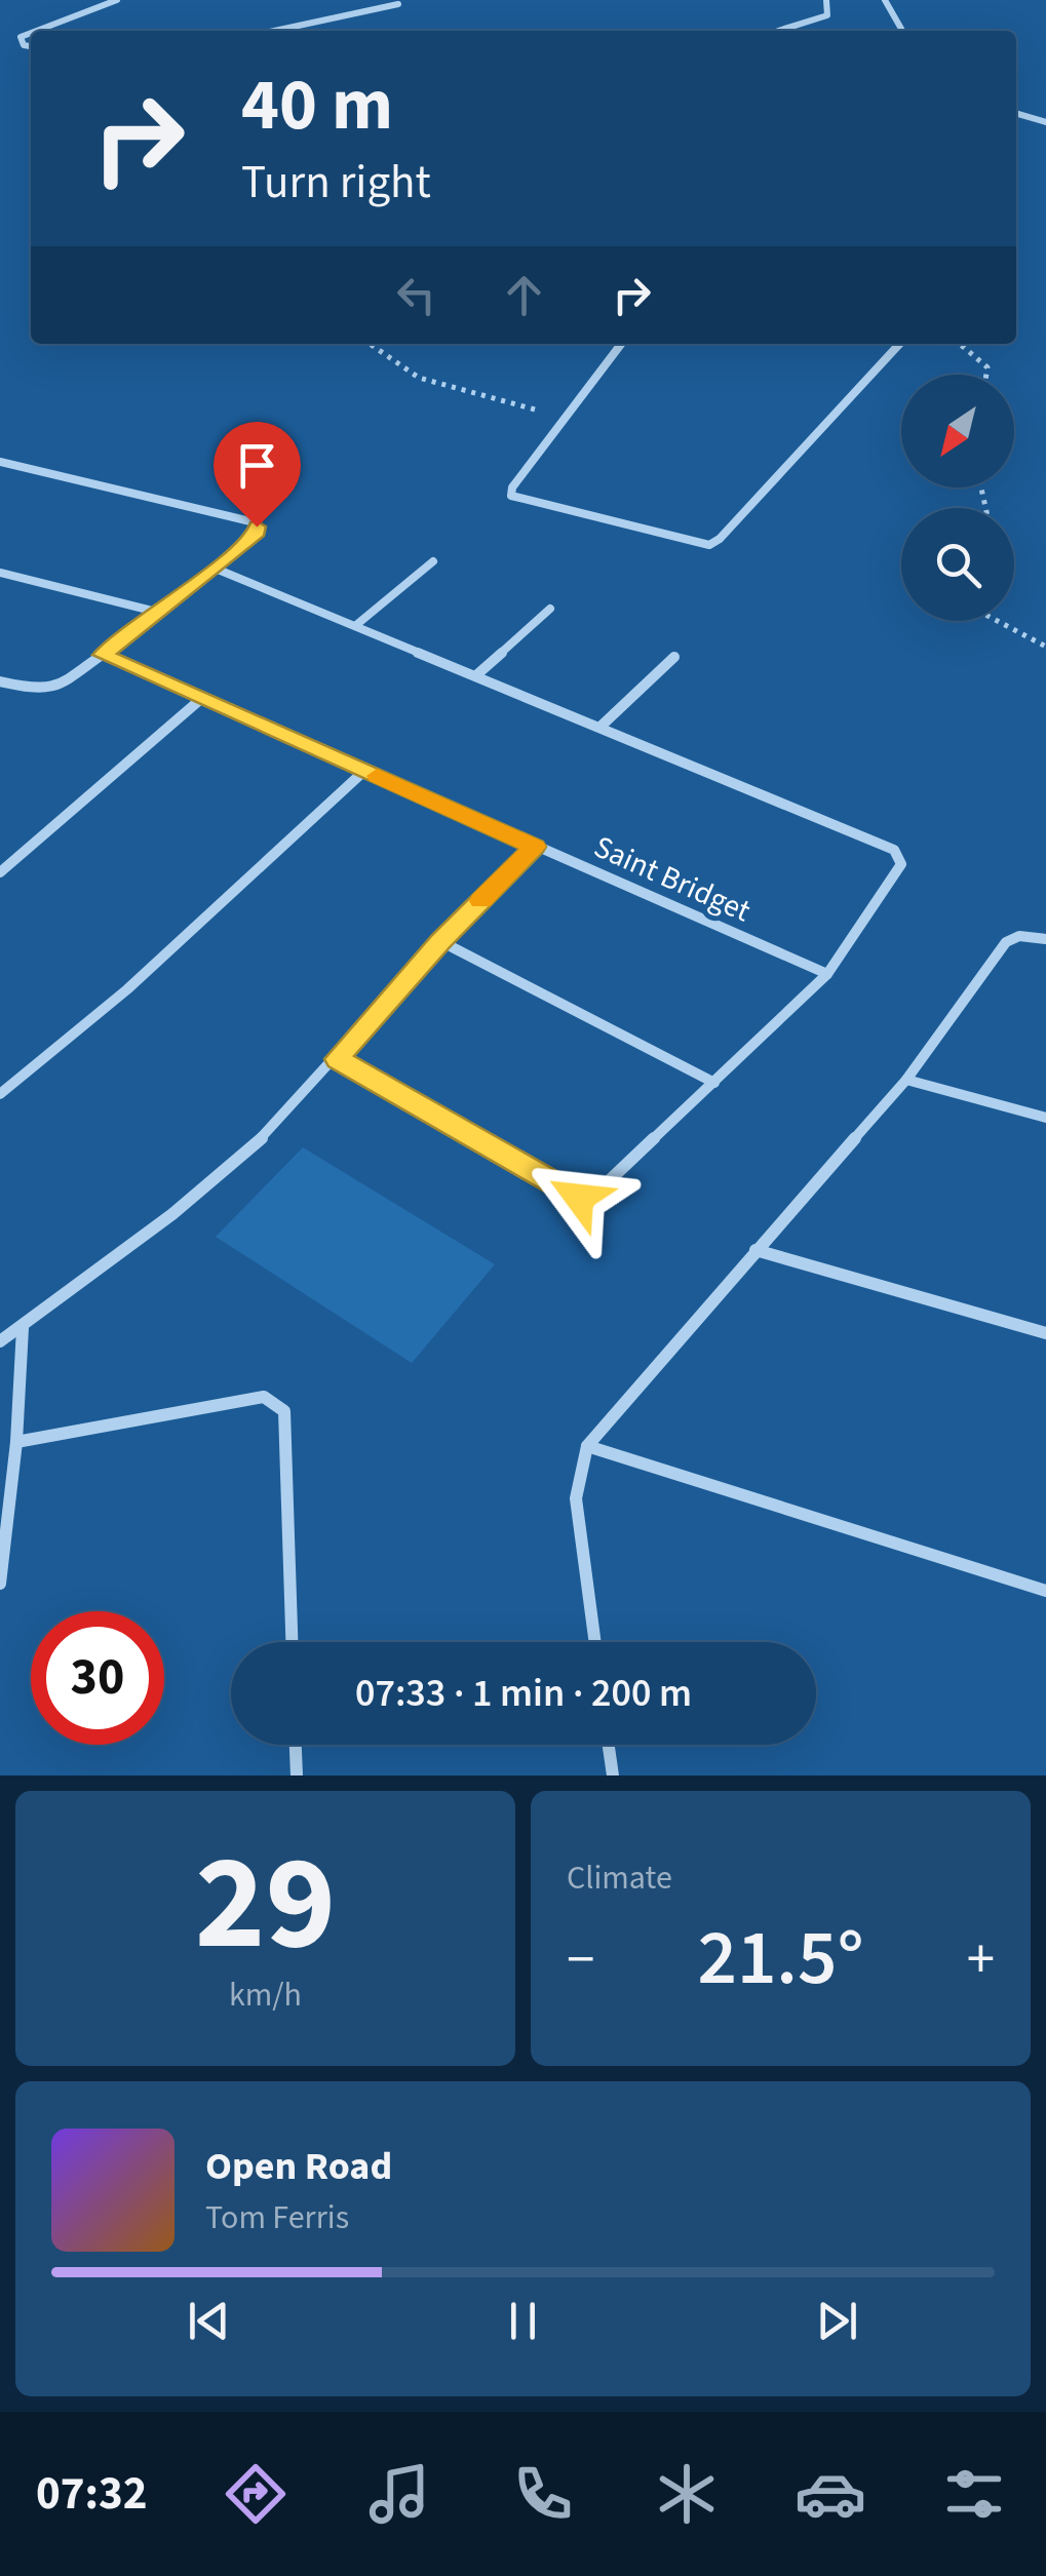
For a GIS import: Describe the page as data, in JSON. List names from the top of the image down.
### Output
{
  "streets": {
    "street": ["Saint Bridget"]
  },
  "north": "bottom left",
  "page": {
    "turn": ["40 m", "Turn right"],
    "limit": "30",
    "trip": "07:33 · 1 min · 200 m",
    "tile": [
      ["29", "km/h"],
      "Climate"
    ],
    "heat": ["−", "21.5°", "+"],
    "song": ["Open Road", "Tom Ferris"],
    "tabs": "07:32"
  }
}
